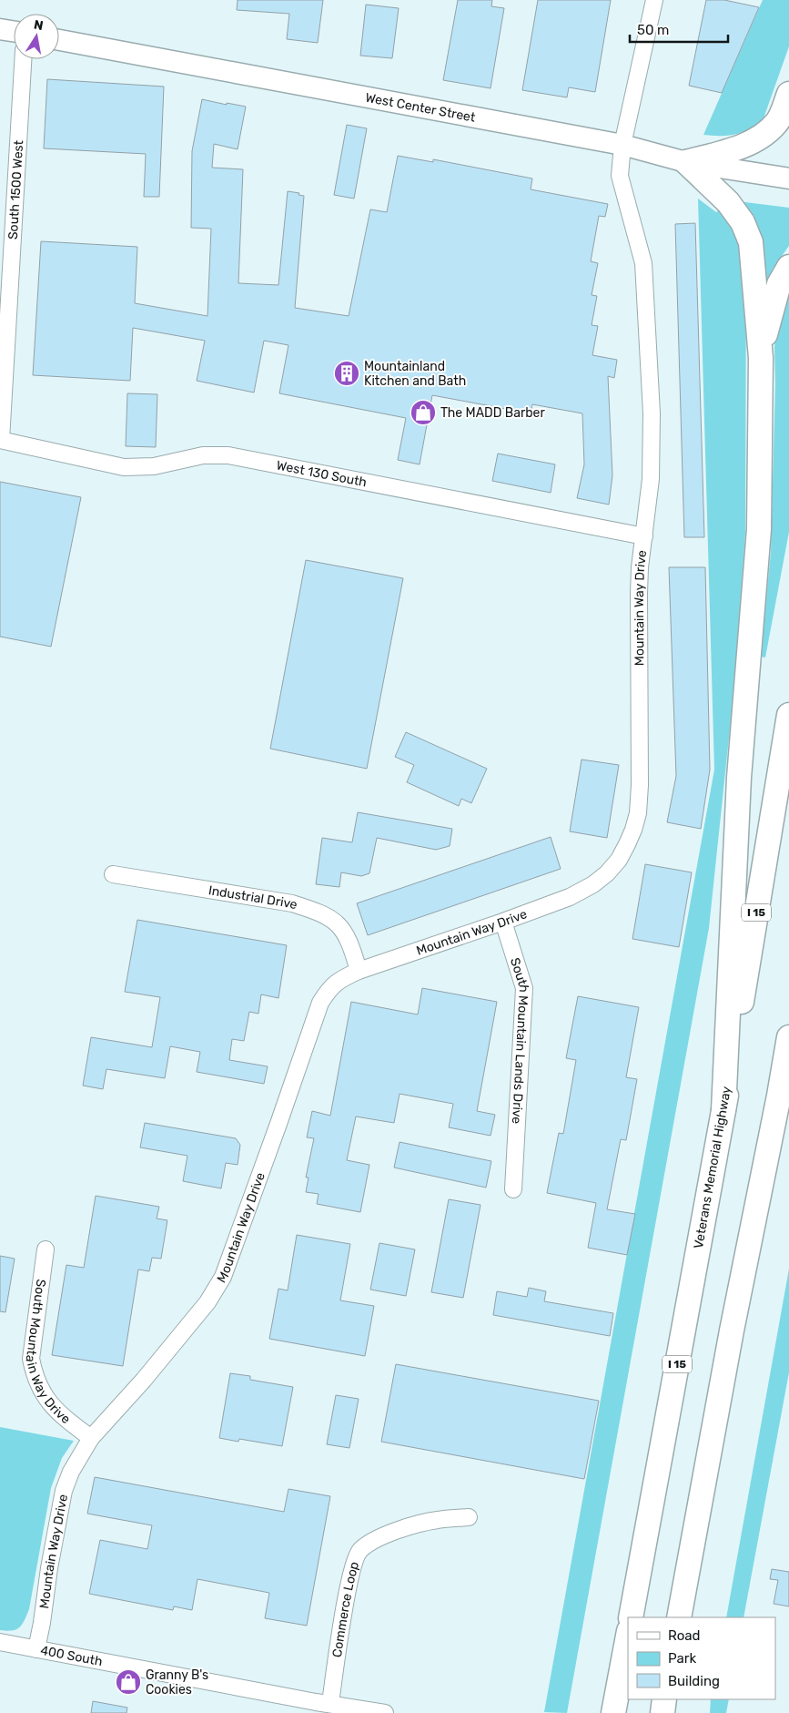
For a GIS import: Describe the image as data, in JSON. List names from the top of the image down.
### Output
{
  "streets": {
    "highway": ["I 15", "Veterans Memorial Highway"],
    "main road": ["West Center Street"],
    "street": [
      "South 1500 West",
      "West 130 South",
      "Mountain Way Drive",
      "Industrial Drive",
      "South Mountain Lands Drive",
      "South Mountain Way Drive",
      "Commerce Loop",
      "400 South"
    ]
  },
  "crossings": [
    ["West Center Street", "Mountain Way Drive"],
    ["South 1500 West", "West 130 South"],
    ["West 130 South", "Mountain Way Drive"],
    ["Mountain Way Drive", "Industrial Drive"],
    ["Mountain Way Drive", "South Mountain Lands Drive"],
    ["Mountain Way Drive", "South Mountain Way Drive"],
    ["Mountain Way Drive", "400 South"],
    ["Commerce Loop", "400 South"]
  ],
  "places": {
    "building": ["Mountainland Kitchen and Bath"],
    "shop": ["The MADD Barber", "Granny B's Cookies"]
  },
  "legend": ["Road", "Park", "Building"],
  "scale_bar": "50 m",
  "north": "top"
}
